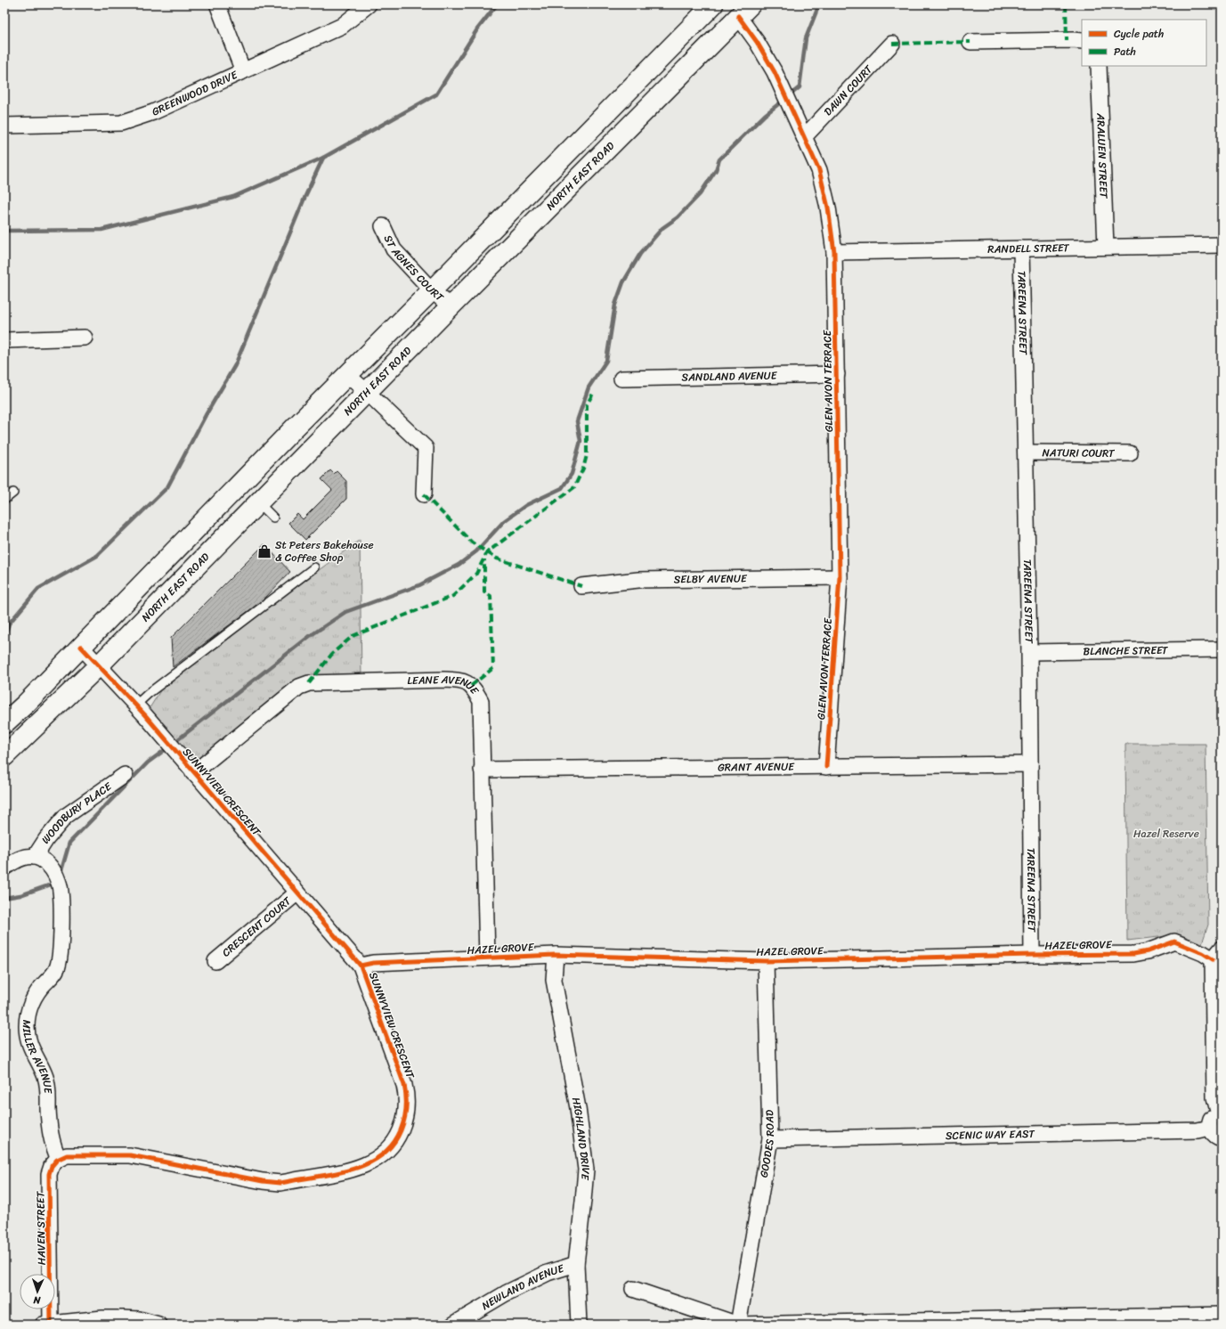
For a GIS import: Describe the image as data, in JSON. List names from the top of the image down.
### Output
{
  "streets": {
    "main road": ["NORTH EAST ROAD"],
    "street": [
      "DAWN COURT",
      "GREENWOOD DRIVE",
      "ARALUEN STREET",
      "RANDELL STREET",
      "ST AGNES COURT",
      "TAREENA STREET",
      "SANDLAND AVENUE",
      "GLEN AVON TERRACE",
      "NATURI COURT",
      "SELBY AVENUE",
      "BLANCHE STREET",
      "LEANE AVENUE",
      "GRANT AVENUE",
      "SUNNYVIEW CRESCENT",
      "WOODBURY PLACE",
      "CRESCENT COURT",
      "HAZEL GROVE",
      "MILLER AVENUE",
      "SCENIC WAY EAST",
      "HIGHLAND DRIVE",
      "GOODES ROAD",
      "HAVEN STREET",
      "NEWLAND AVENUE"
    ]
  },
  "crossings": [
    ["DAWN COURT", "GLEN AVON TERRACE"],
    ["ARALUEN STREET", "RANDELL STREET"],
    ["NORTH EAST ROAD", "ST AGNES COURT"],
    ["NORTH EAST ROAD", "GLEN AVON TERRACE"],
    ["NORTH EAST ROAD", "SUNNYVIEW CRESCENT"],
    ["RANDELL STREET", "TAREENA STREET"],
    ["RANDELL STREET", "GLEN AVON TERRACE"],
    ["TAREENA STREET", "NATURI COURT"],
    ["TAREENA STREET", "BLANCHE STREET"],
    ["TAREENA STREET", "GRANT AVENUE"],
    ["TAREENA STREET", "HAZEL GROVE"],
    ["SANDLAND AVENUE", "GLEN AVON TERRACE"],
    ["GLEN AVON TERRACE", "SELBY AVENUE"],
    ["GLEN AVON TERRACE", "GRANT AVENUE"],
    ["LEANE AVENUE", "GRANT AVENUE"],
    ["LEANE AVENUE", "SUNNYVIEW CRESCENT"],
    ["LEANE AVENUE", "HAZEL GROVE"],
    ["SUNNYVIEW CRESCENT", "CRESCENT COURT"],
    ["SUNNYVIEW CRESCENT", "HAZEL GROVE"],
    ["SUNNYVIEW CRESCENT", "MILLER AVENUE"],
    ["SUNNYVIEW CRESCENT", "HAVEN STREET"],
    ["WOODBURY PLACE", "MILLER AVENUE"],
    ["HAZEL GROVE", "HIGHLAND DRIVE"],
    ["HAZEL GROVE", "GOODES ROAD"],
    ["MILLER AVENUE", "HAVEN STREET"],
    ["SCENIC WAY EAST", "GOODES ROAD"],
    ["HIGHLAND DRIVE", "NEWLAND AVENUE"]
  ],
  "parks": ["Hazel Reserve"],
  "places": {
    "shop": ["St Peters Bakehouse & Coffee Shop"]
  },
  "legend": ["Cycle path", "Path"],
  "north": "bottom"
}
